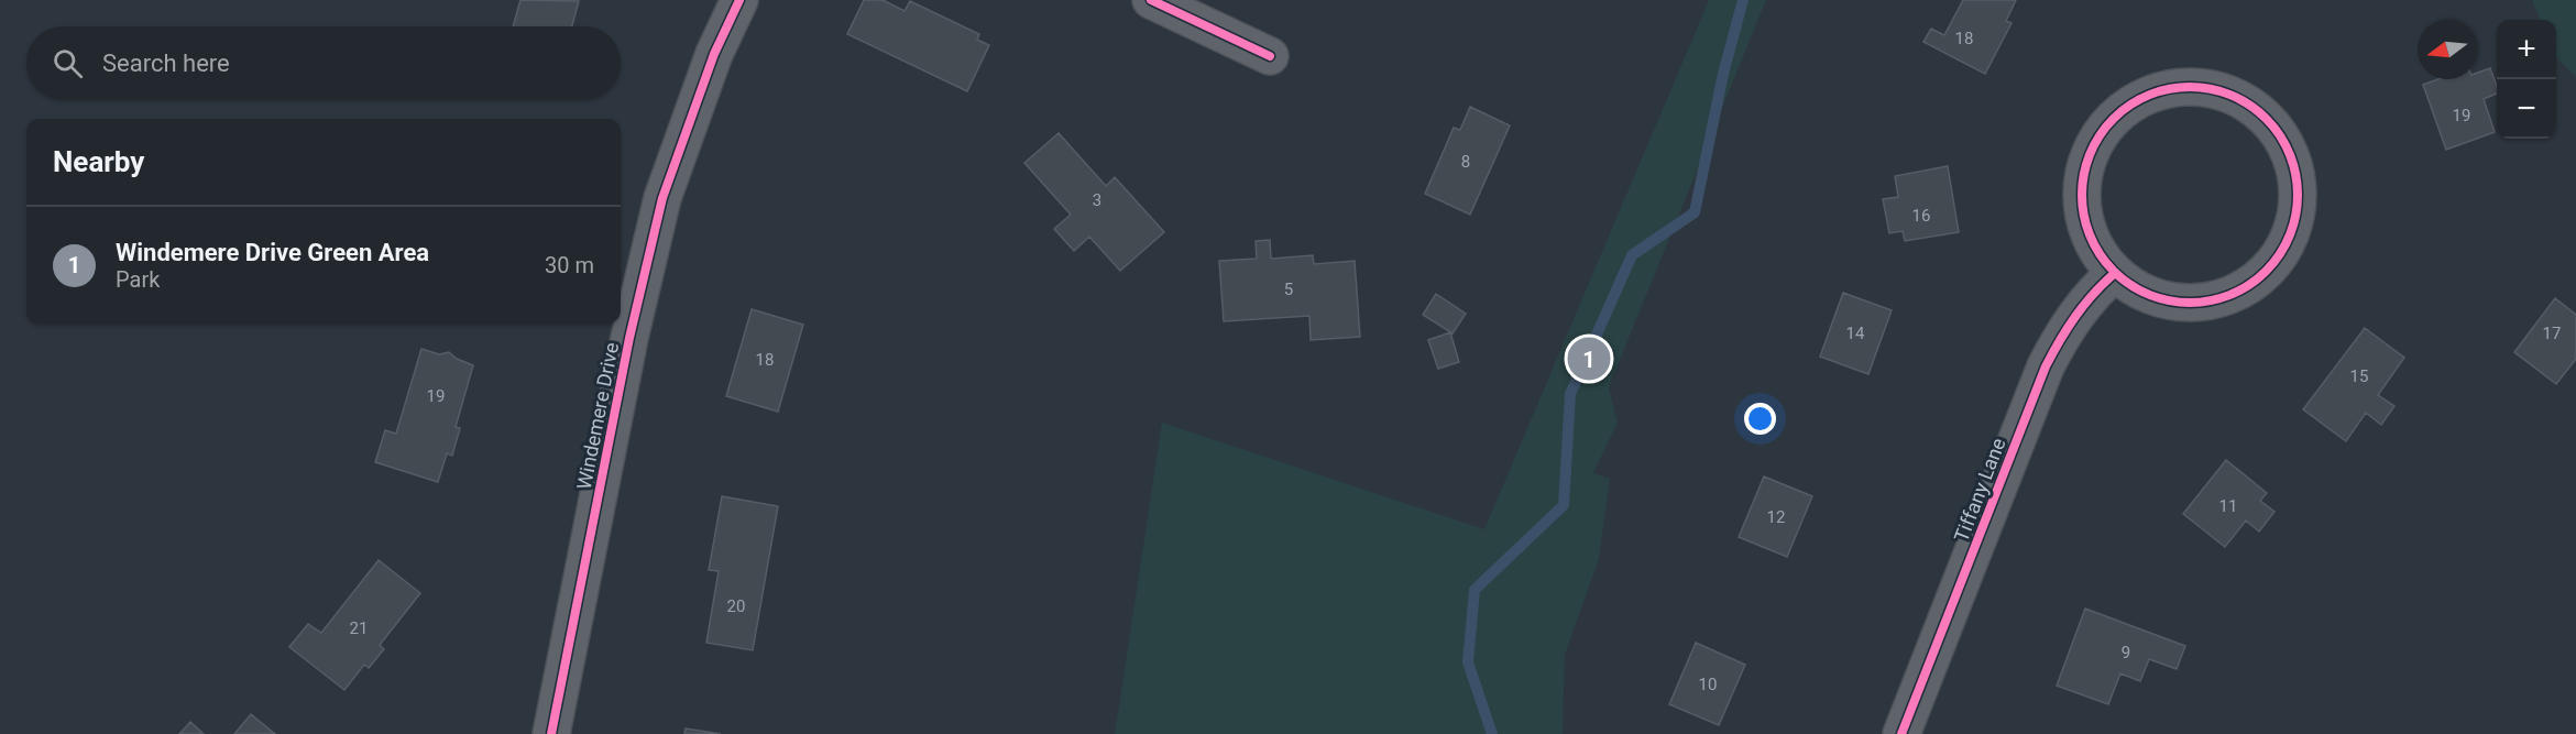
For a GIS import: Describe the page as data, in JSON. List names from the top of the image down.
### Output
{
  "streets": {
    "street": ["Windemere Drive", "Tiffany Lane"]
  },
  "house_numbers": [
    "18",
    "19",
    "8",
    "3",
    "16",
    "5",
    "14",
    "17",
    "18",
    "15",
    "19",
    "11",
    "12",
    "20",
    "21",
    "9",
    "10"
  ],
  "north": "left",
  "page": {
    "map_buttons": ["+", "−"],
    "search": "Search here",
    "heading": "Nearby",
    "list": [
      {
        "mark": "1",
        "name": "Windemere Drive Green Area",
        "note": "Park",
        "value": "30 m"
      }
    ],
    "pins": "1"
  }
}
